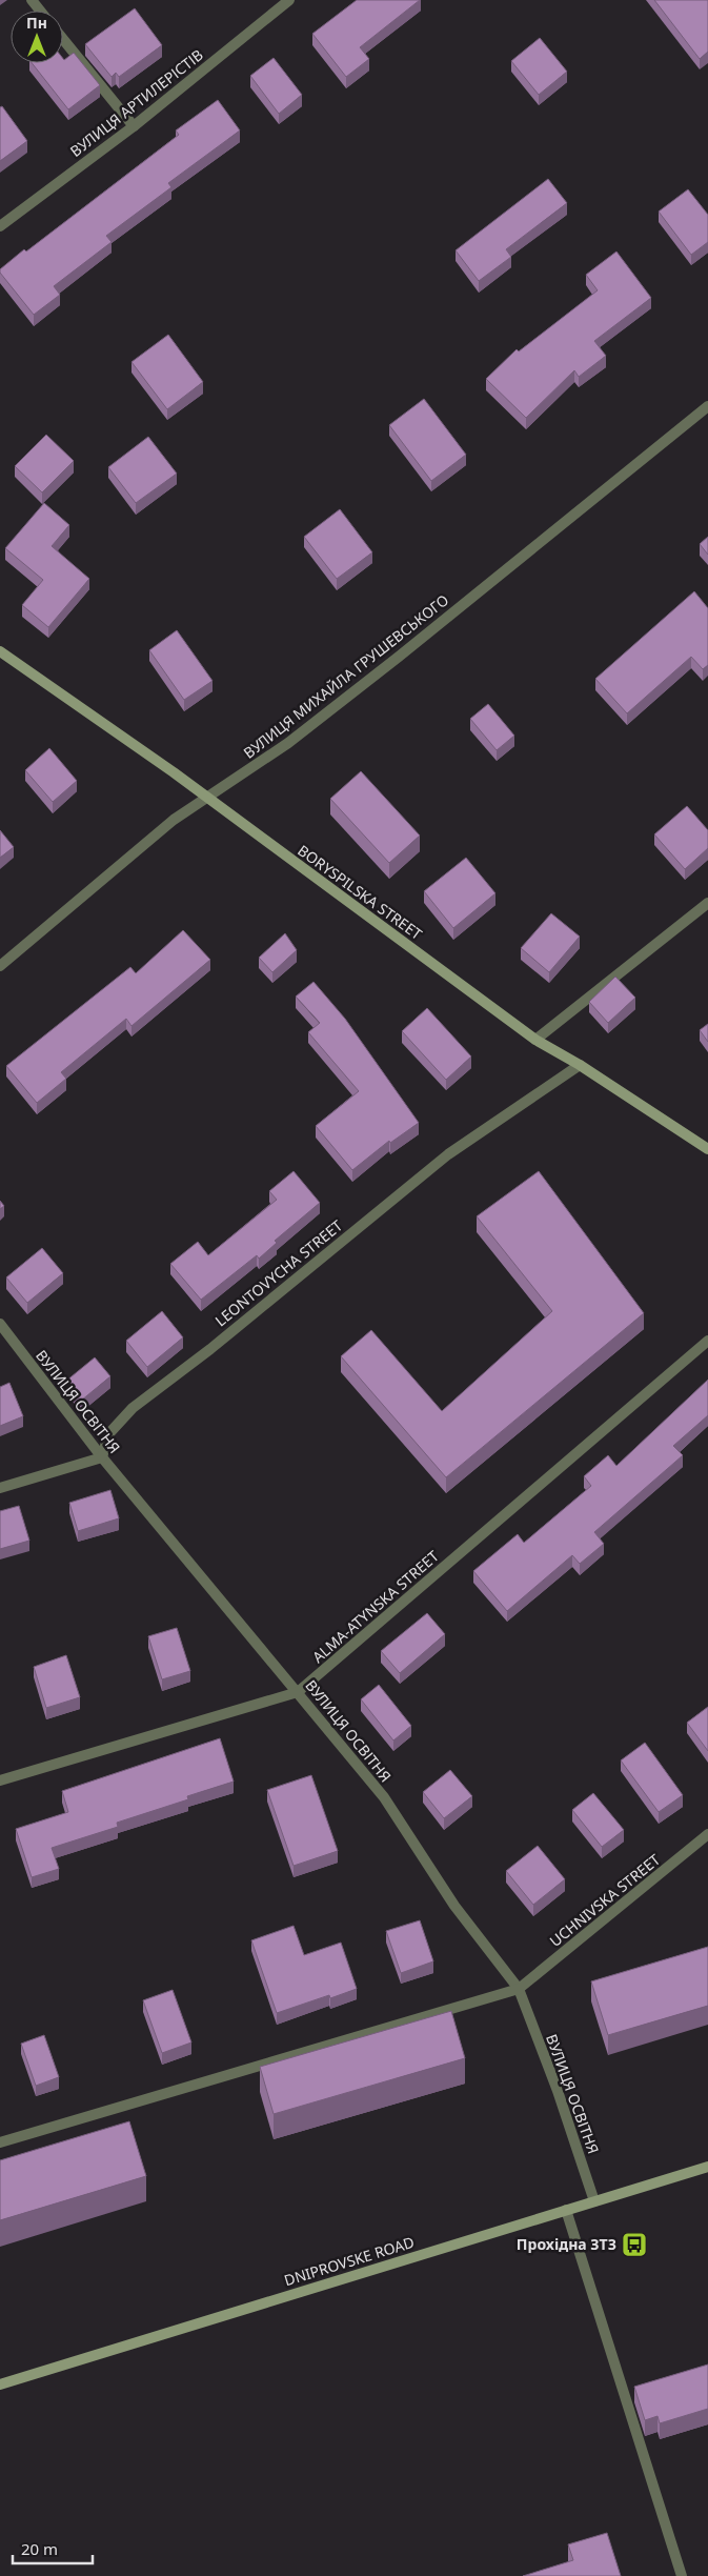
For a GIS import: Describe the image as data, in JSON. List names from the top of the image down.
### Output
{
  "streets": {
    "main road": ["BORYSPILSKA STREET", "DNIPROVSKE ROAD"],
    "street": [
      "ВУЛИЦЯ АРТИЛЕРІСТІВ",
      "ВУЛИЦЯ МИХАЙЛА ГРУШЕВСЬКОГО",
      "LEONTOVYCHA STREET",
      "ВУЛИЦЯ ОСВІТНЯ",
      "ALMA-ATYNSKA STREET",
      "UCHNIVSKA STREET"
    ]
  },
  "crossings": [
    ["ВУЛИЦЯ МИХАЙЛА ГРУШЕВСЬКОГО", "BORYSPILSKA STREET"],
    ["BORYSPILSKA STREET", "LEONTOVYCHA STREET"],
    ["LEONTOVYCHA STREET", "ВУЛИЦЯ ОСВІТНЯ"],
    ["ВУЛИЦЯ ОСВІТНЯ", "ALMA-ATYNSKA STREET"],
    ["ВУЛИЦЯ ОСВІТНЯ", "UCHNIVSKA STREET"],
    ["ВУЛИЦЯ ОСВІТНЯ", "DNIPROVSKE ROAD"]
  ],
  "places": {
    "bus stop": ["Прохідна ЗТЗ"]
  },
  "scale_bar": "20 m",
  "north": "top"
}
